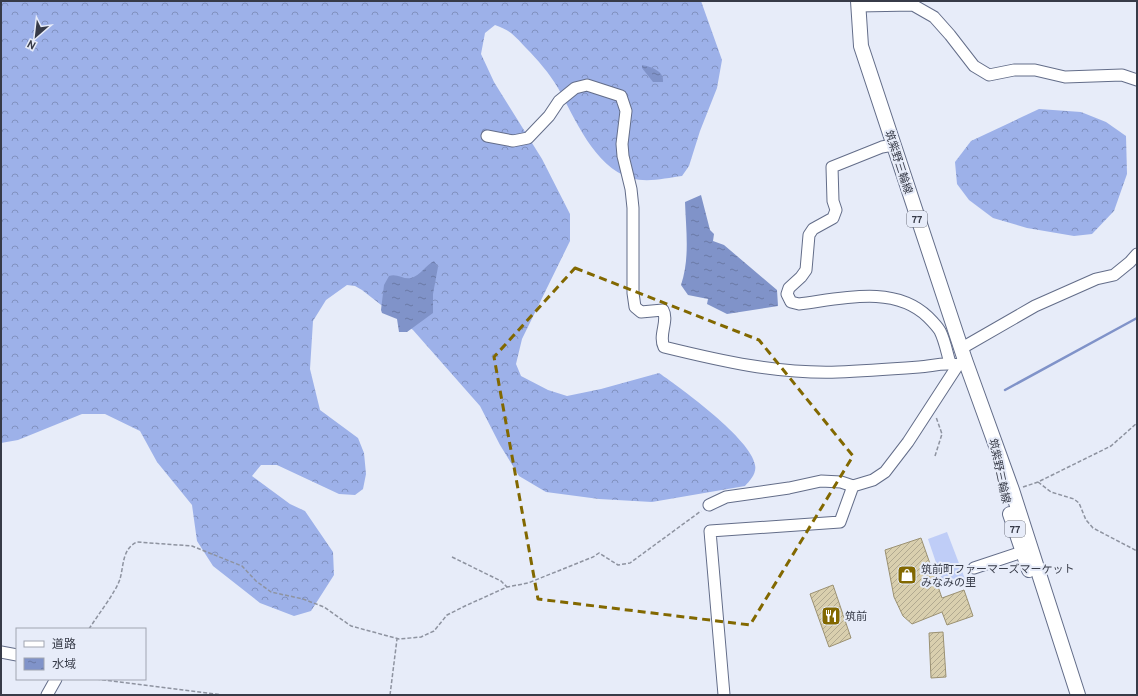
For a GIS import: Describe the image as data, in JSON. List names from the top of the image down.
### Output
{
  "streets": {
    "main road": ["筑紫野三輪線", "77"]
  },
  "places": {
    "shop": ["筑前町ファーマーズマーケット みなみの里"],
    "restaurant": ["筑前"]
  },
  "legend": ["道路", "水域"],
  "north": "bottom left"
}
